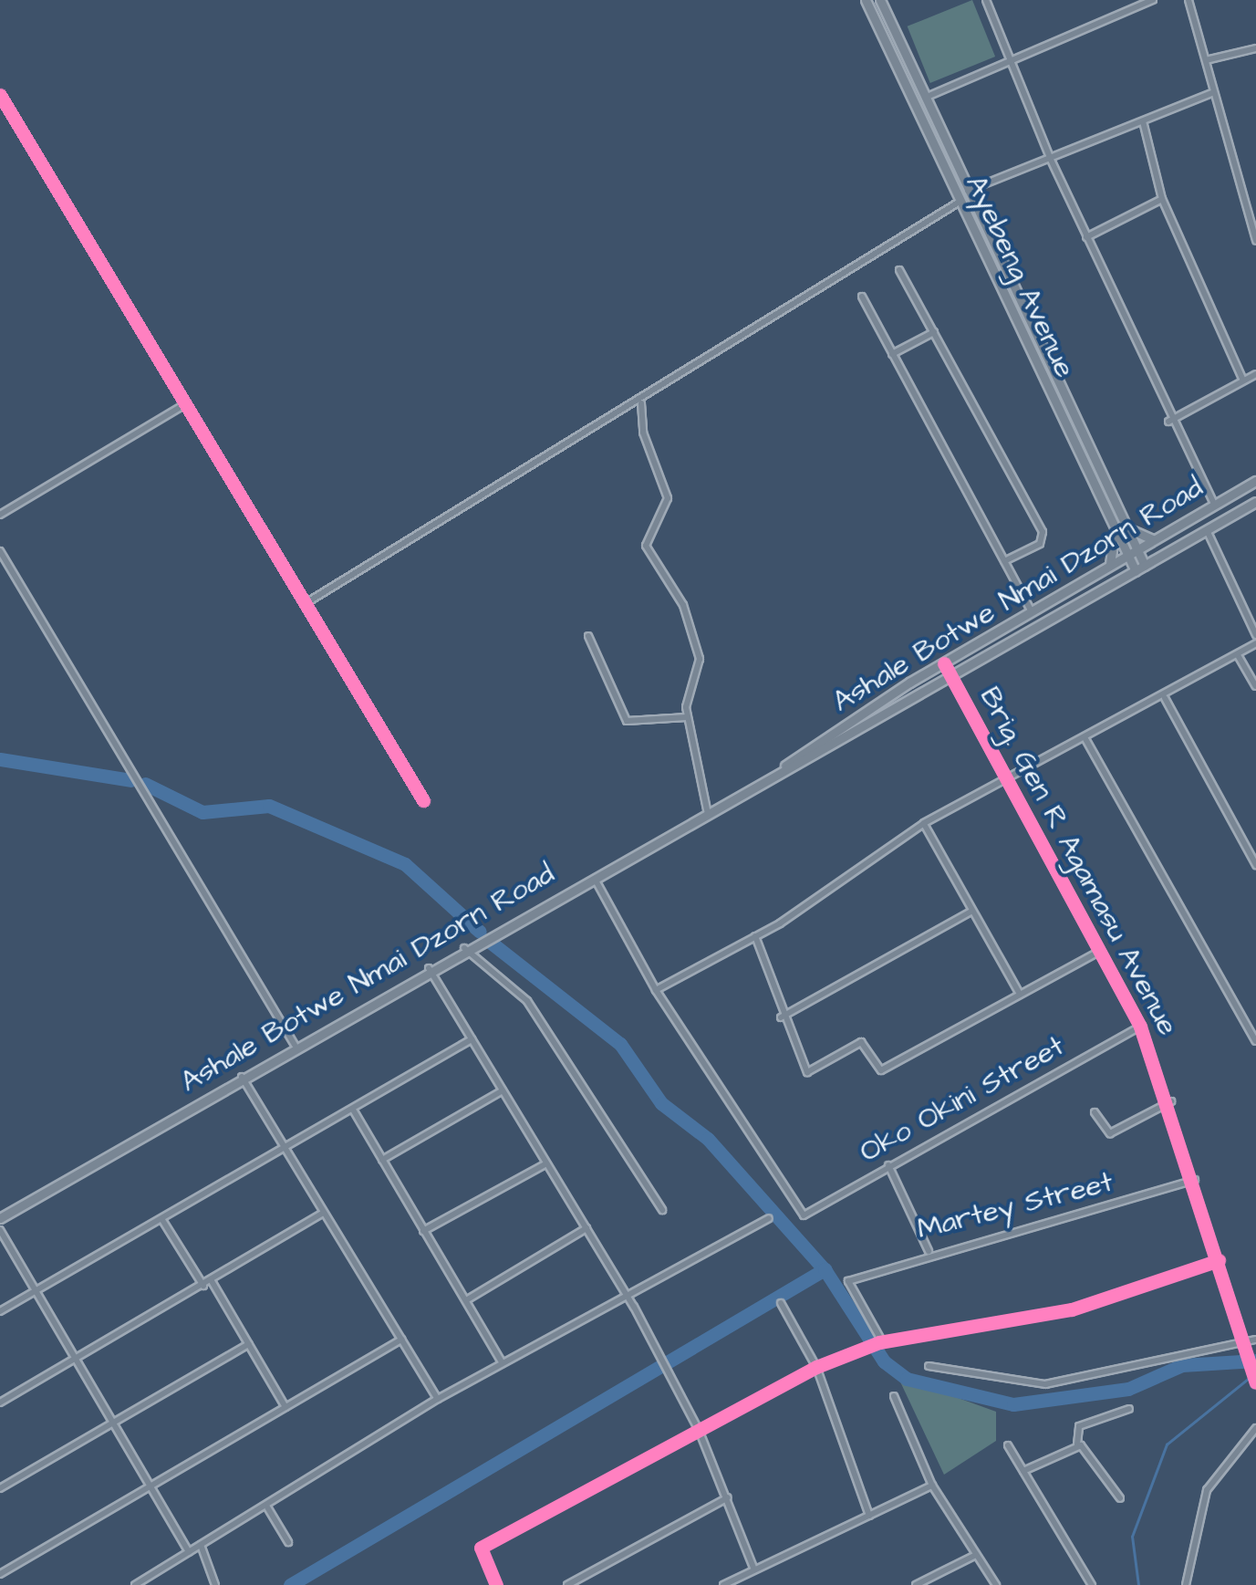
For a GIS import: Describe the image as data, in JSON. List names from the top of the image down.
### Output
{
  "streets": {
    "main road": ["Ayebeng Avenue", "Ashale Botwe Nmai Dzorn Road", "Brig. Gen R Agamasu Avenue"],
    "street": ["Oko Okini Street", "Martey Street"]
  },
  "crossings": [
    ["Ayebeng Avenue", "Ashale Botwe Nmai Dzorn Road"],
    ["Ashale Botwe Nmai Dzorn Road", "Brig. Gen R Agamasu Avenue"],
    ["Brig. Gen R Agamasu Avenue", "Oko Okini Street"],
    ["Brig. Gen R Agamasu Avenue", "Martey Street"]
  ]
}
